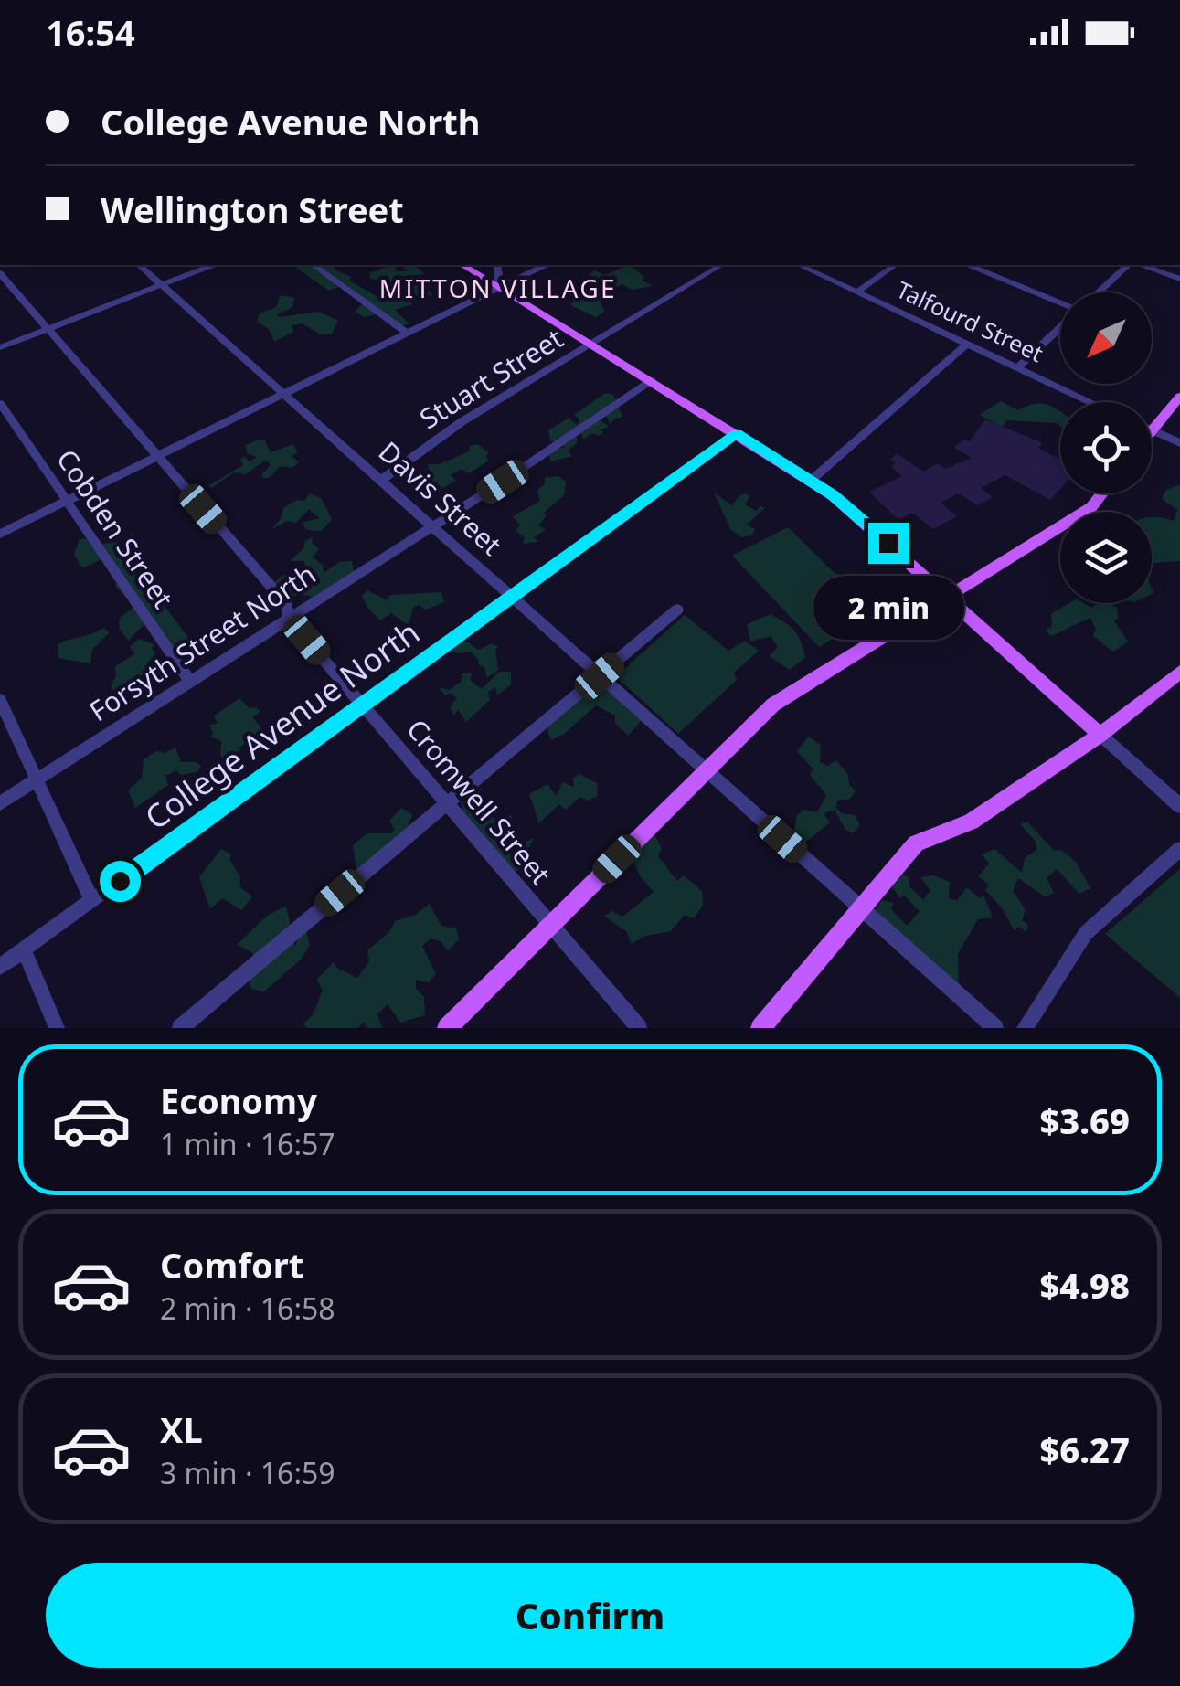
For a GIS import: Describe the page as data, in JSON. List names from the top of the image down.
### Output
{
  "streets": {
    "street": [
      "Talfourd Street",
      "Stuart Street",
      "Davis Street",
      "Cobden Street",
      "Forsyth Street North",
      "College Avenue North",
      "Cromwell Street"
    ]
  },
  "crossings": [
    ["Stuart Street", "Davis Street"],
    ["Davis Street", "Forsyth Street North"],
    ["Davis Street", "College Avenue North"],
    ["Cobden Street", "Forsyth Street North"],
    ["Forsyth Street North", "Cromwell Street"],
    ["College Avenue North", "Cromwell Street"]
  ],
  "districts": ["MITTON VILLAGE"],
  "north": "bottom left",
  "page": {
    "status": "16:54",
    "banner": ["College Avenue North", "Wellington Street"],
    "bubble": "2 min",
    "list": [
      {
        "name": "Economy",
        "note": "1 min · 16:57",
        "value": "$3.69"
      },
      {
        "name": "Comfort",
        "note": "2 min · 16:58",
        "value": "$4.98"
      },
      {
        "name": "XL",
        "note": "3 min · 16:59",
        "value": "$6.27"
      }
    ],
    "buttons": "Confirm"
  }
}
